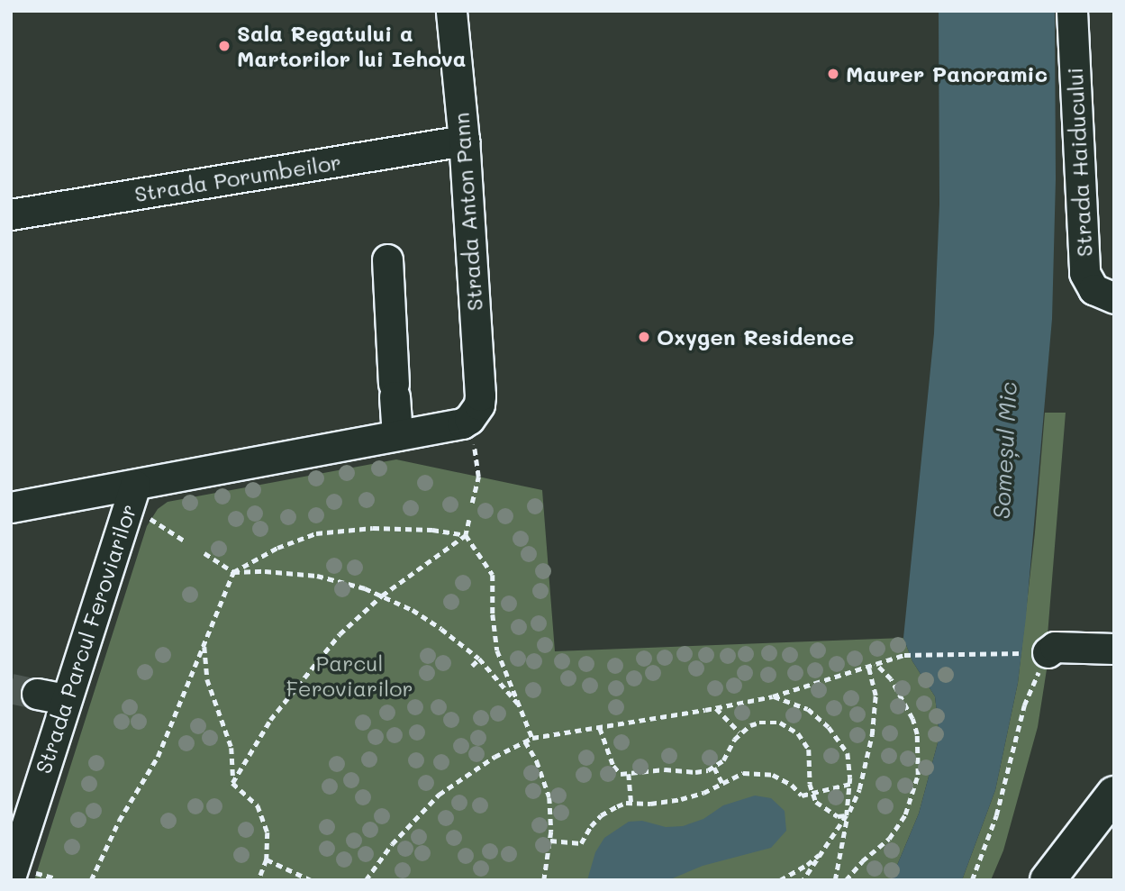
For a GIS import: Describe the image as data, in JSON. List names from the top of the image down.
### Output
{
  "streets": {
    "street": [
      "Strada Haiducului",
      "Strada Porumbeilor",
      "Strada Anton Pann",
      "Strada Parcul Feroviarilor"
    ]
  },
  "crossings": [
    ["Strada Porumbeilor", "Strada Anton Pann"],
    ["Strada Anton Pann", "Strada Parcul Feroviarilor"]
  ],
  "water": ["Someșul Mic"],
  "parks": ["Parcul Feroviarilor"],
  "places": ["Sala Regatului a Martorilor lui Iehova", "Maurer Panoramic", "Oxygen Residence"]
}
